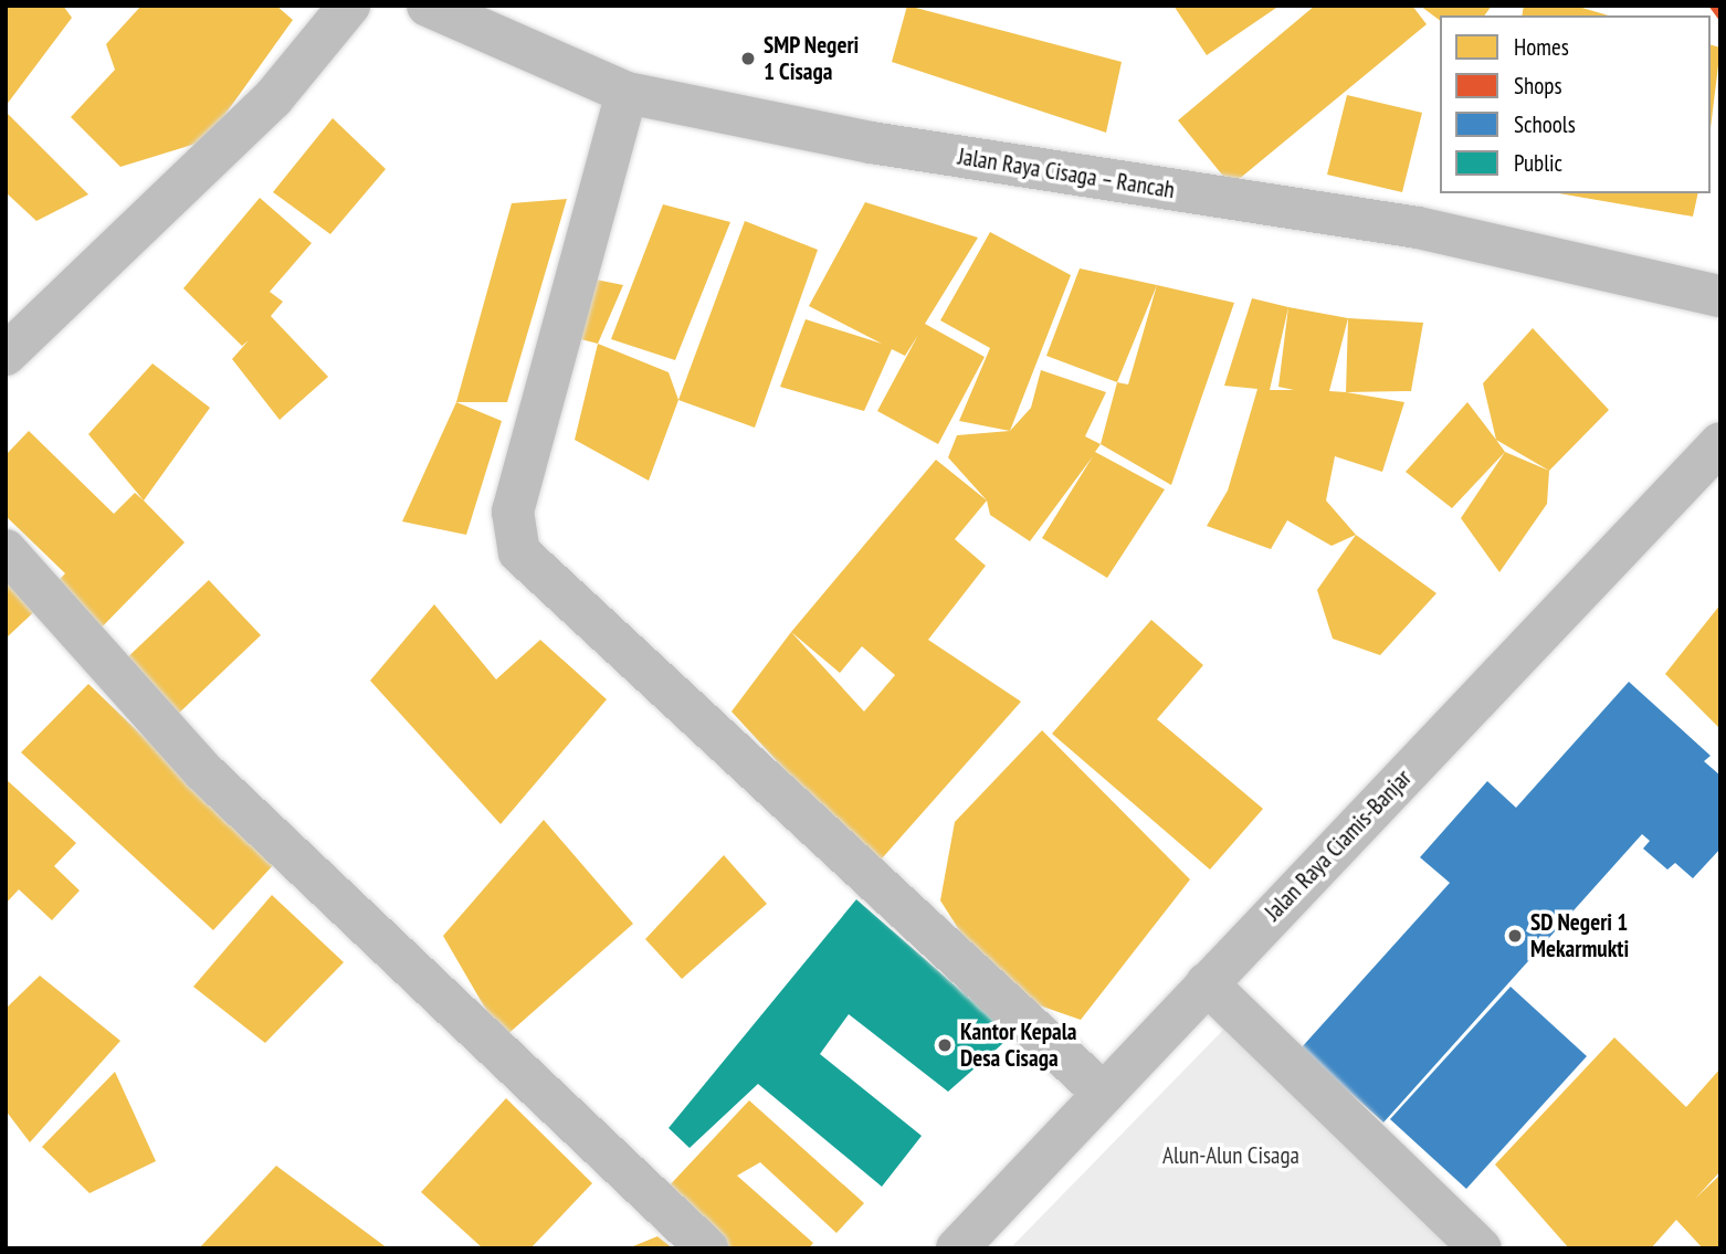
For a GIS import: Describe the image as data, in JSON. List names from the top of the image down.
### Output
{
  "streets": {
    "main road": ["Jalan Raya Cisaga – Rancah", "Jalan Raya Ciamis-Banjar"]
  },
  "parks": ["Alun-Alun Cisaga"],
  "places": ["SMP Negeri 1 Cisaga", "SD Negeri 1 Mekarmukti", "Kantor Kepala Desa Cisaga"],
  "legend": [
    "Homes",
    "Shops",
    "Schools",
    "Public"
  ]
}
